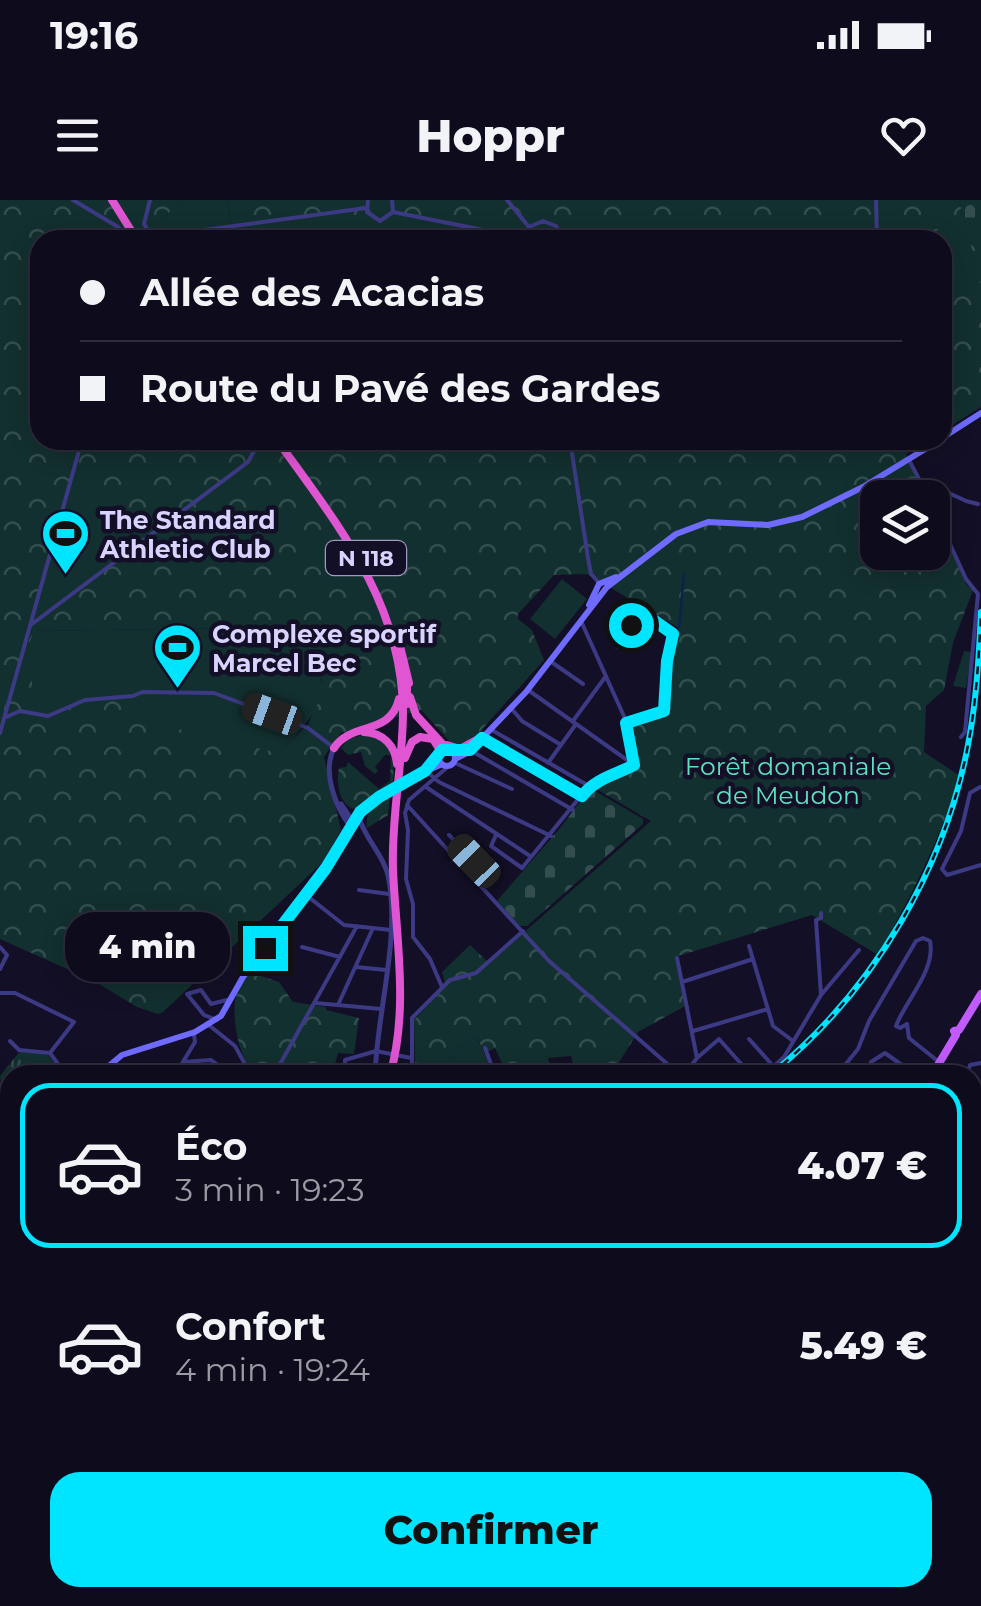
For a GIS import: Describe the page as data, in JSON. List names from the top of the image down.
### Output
{
  "streets": {
    "highway": ["N 118"]
  },
  "parks": ["Forêt domaniale de Meudon"],
  "places": {
    "sports": ["The Standard Athletic Club", "Complexe sportif Marcel Bec"]
  },
  "page": {
    "status": "19:16",
    "header": "Hoppr",
    "banner": ["Allée des Acacias", "Route du Pavé des Gardes"],
    "bubble": "4 min",
    "list": [
      {
        "name": "Éco",
        "note": "3 min · 19:23",
        "value": "4.07 €"
      },
      {
        "name": "Confort",
        "note": "4 min · 19:24",
        "value": "5.49 €"
      }
    ],
    "buttons": "Confirmer"
  }
}
